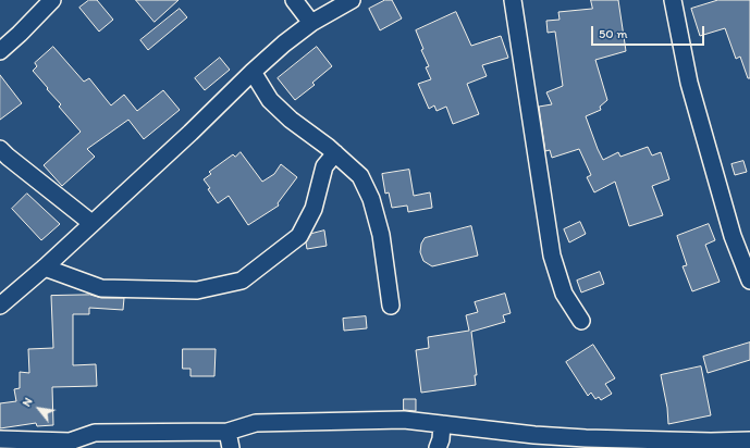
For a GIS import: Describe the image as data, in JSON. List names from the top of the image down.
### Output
{
  "scale_bar": "50 m",
  "north": "top left"
}
